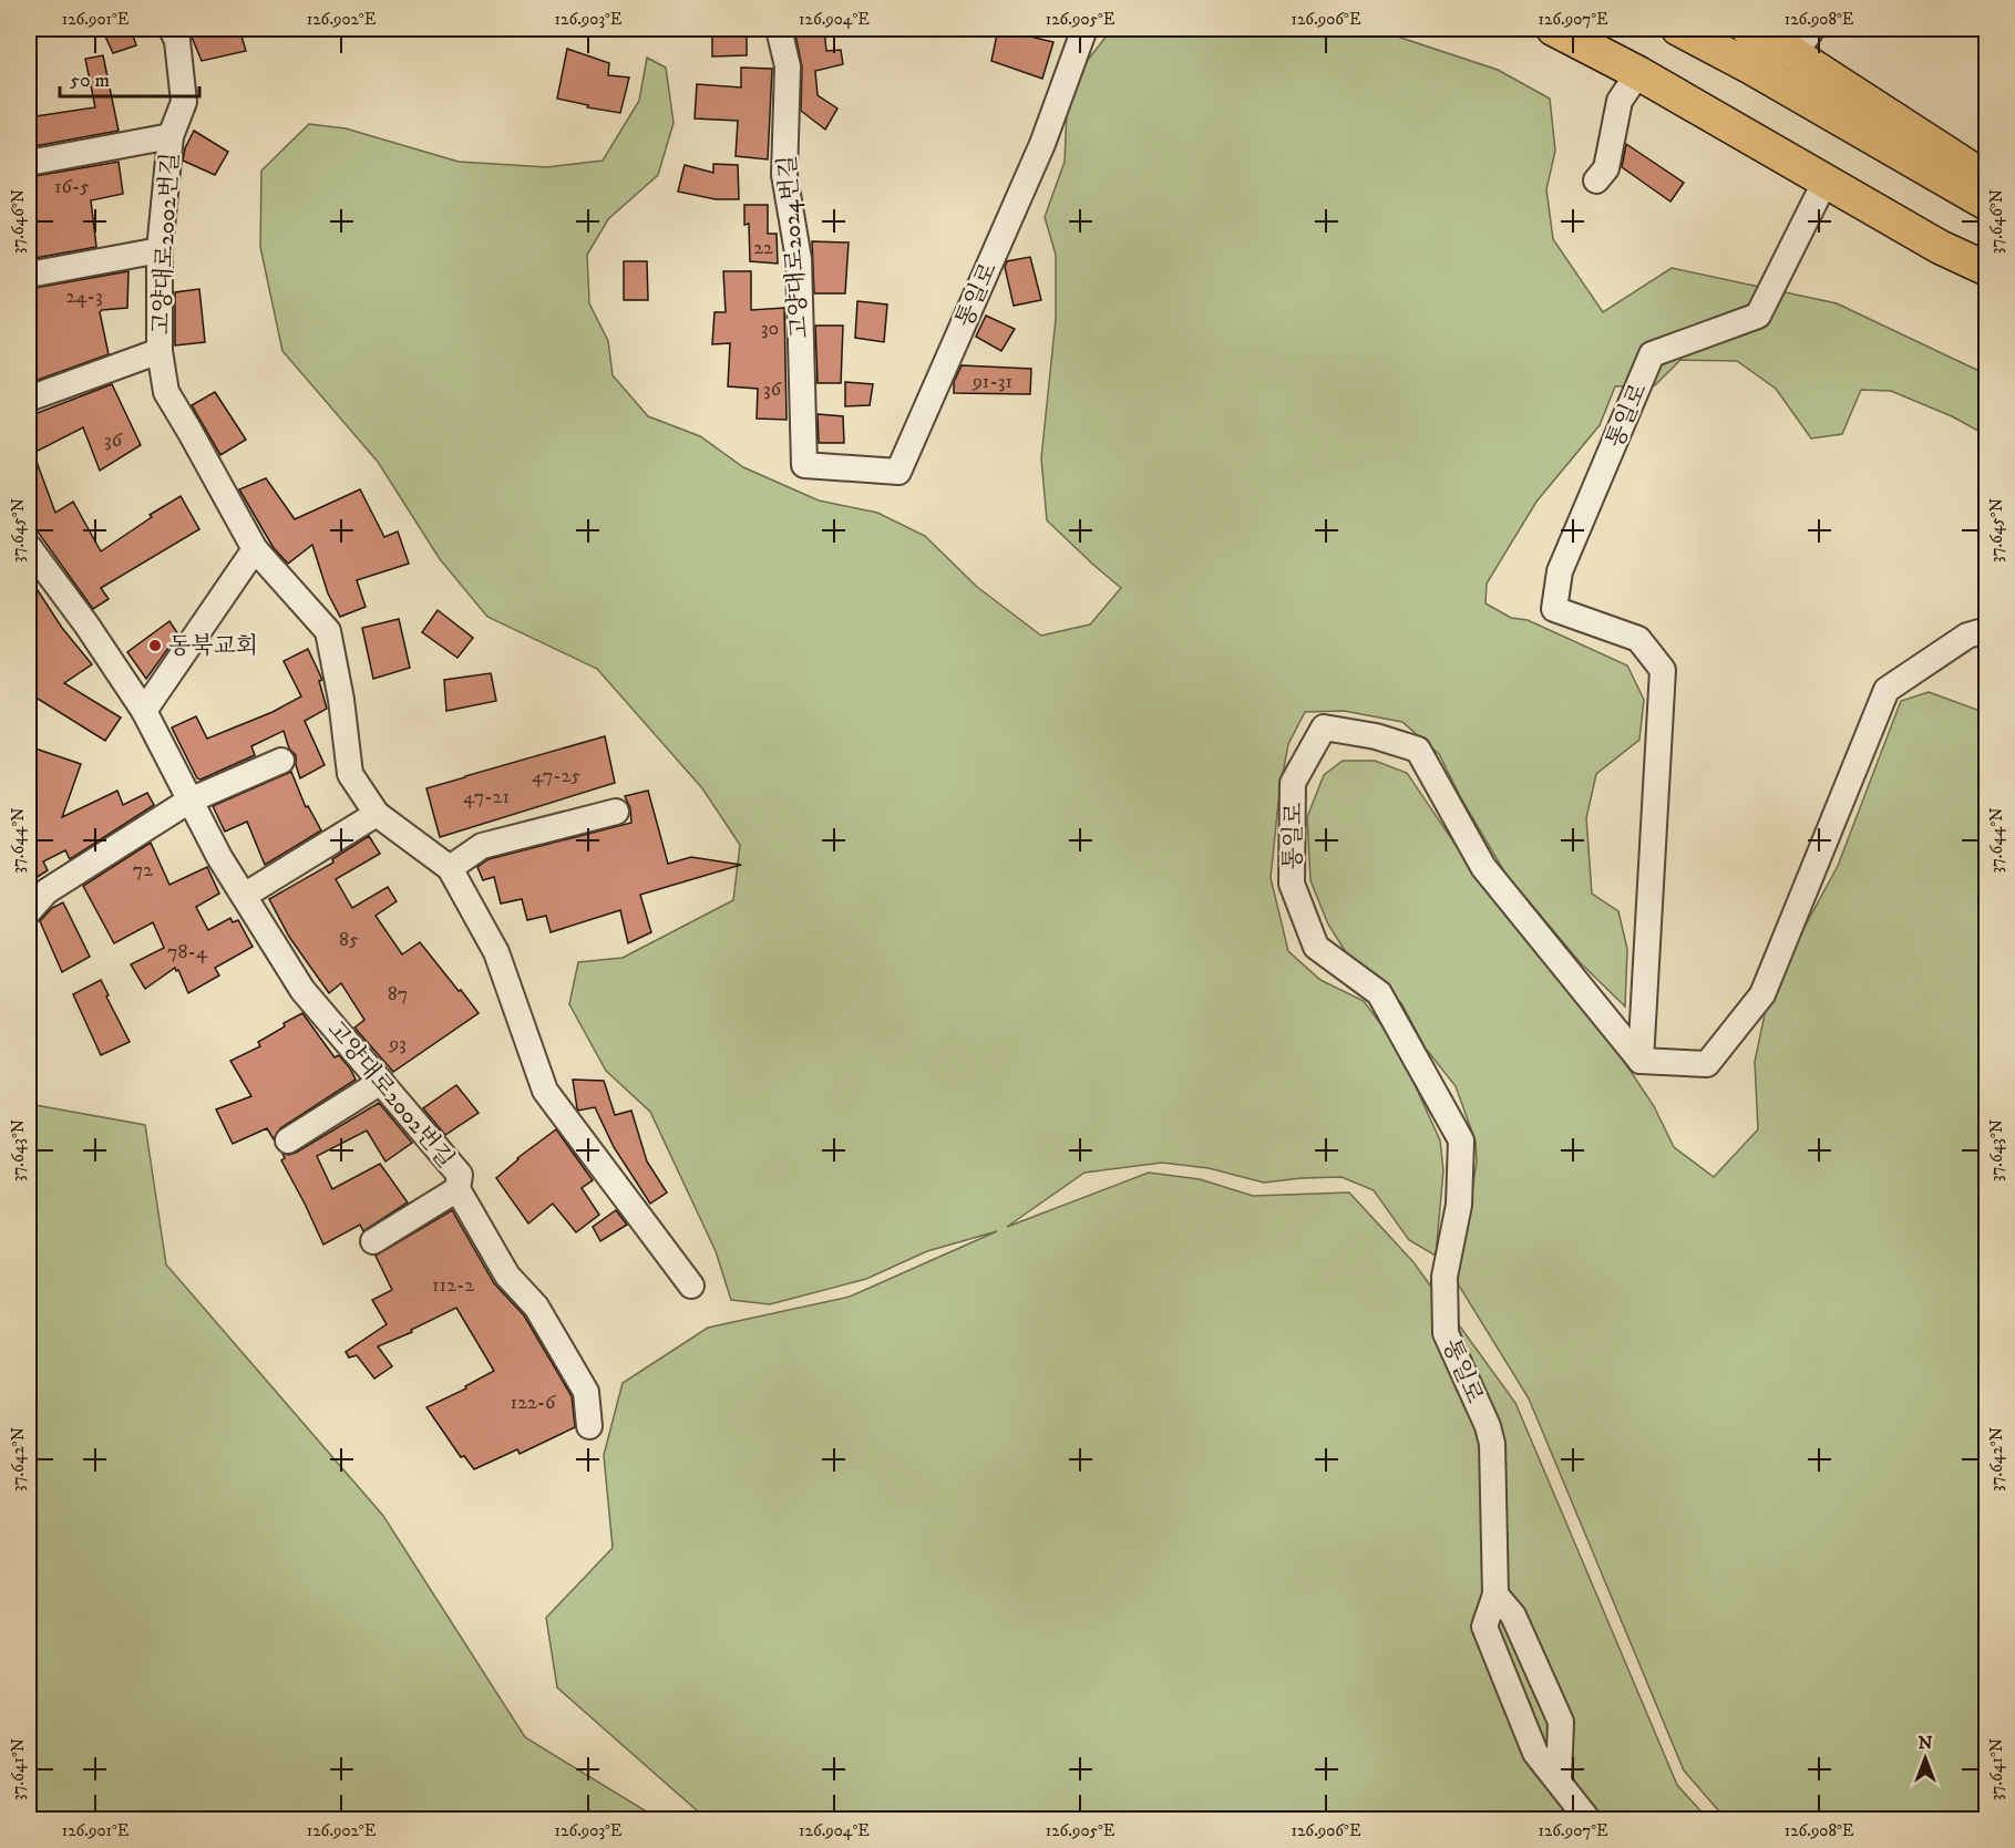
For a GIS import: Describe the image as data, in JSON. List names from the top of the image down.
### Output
{
  "streets": {
    "street": ["고양대로2002번길", "고양대로2024번길", "통일로"]
  },
  "crossings": [
    ["고양대로2024번길", "통일로"]
  ],
  "places": ["동북교회"],
  "house_numbers": [
    "16-5",
    "22",
    "24-3",
    "30",
    "91-31",
    "36",
    "36",
    "47-25",
    "47-21",
    "72",
    "85",
    "78-4",
    "87",
    "93",
    "112-2",
    "122-6"
  ],
  "scale_bar": "50 m",
  "north": "top",
  "coordinates": [
    "126.901°E",
    "126.902°E",
    "126.903°E",
    "126.904°E",
    "126.905°E",
    "126.906°E",
    "126.907°E",
    "126.908°E",
    "37.646°N",
    "37.645°N",
    "37.644°N",
    "37.643°N",
    "37.642°N",
    "37.641°N"
  ]
}
